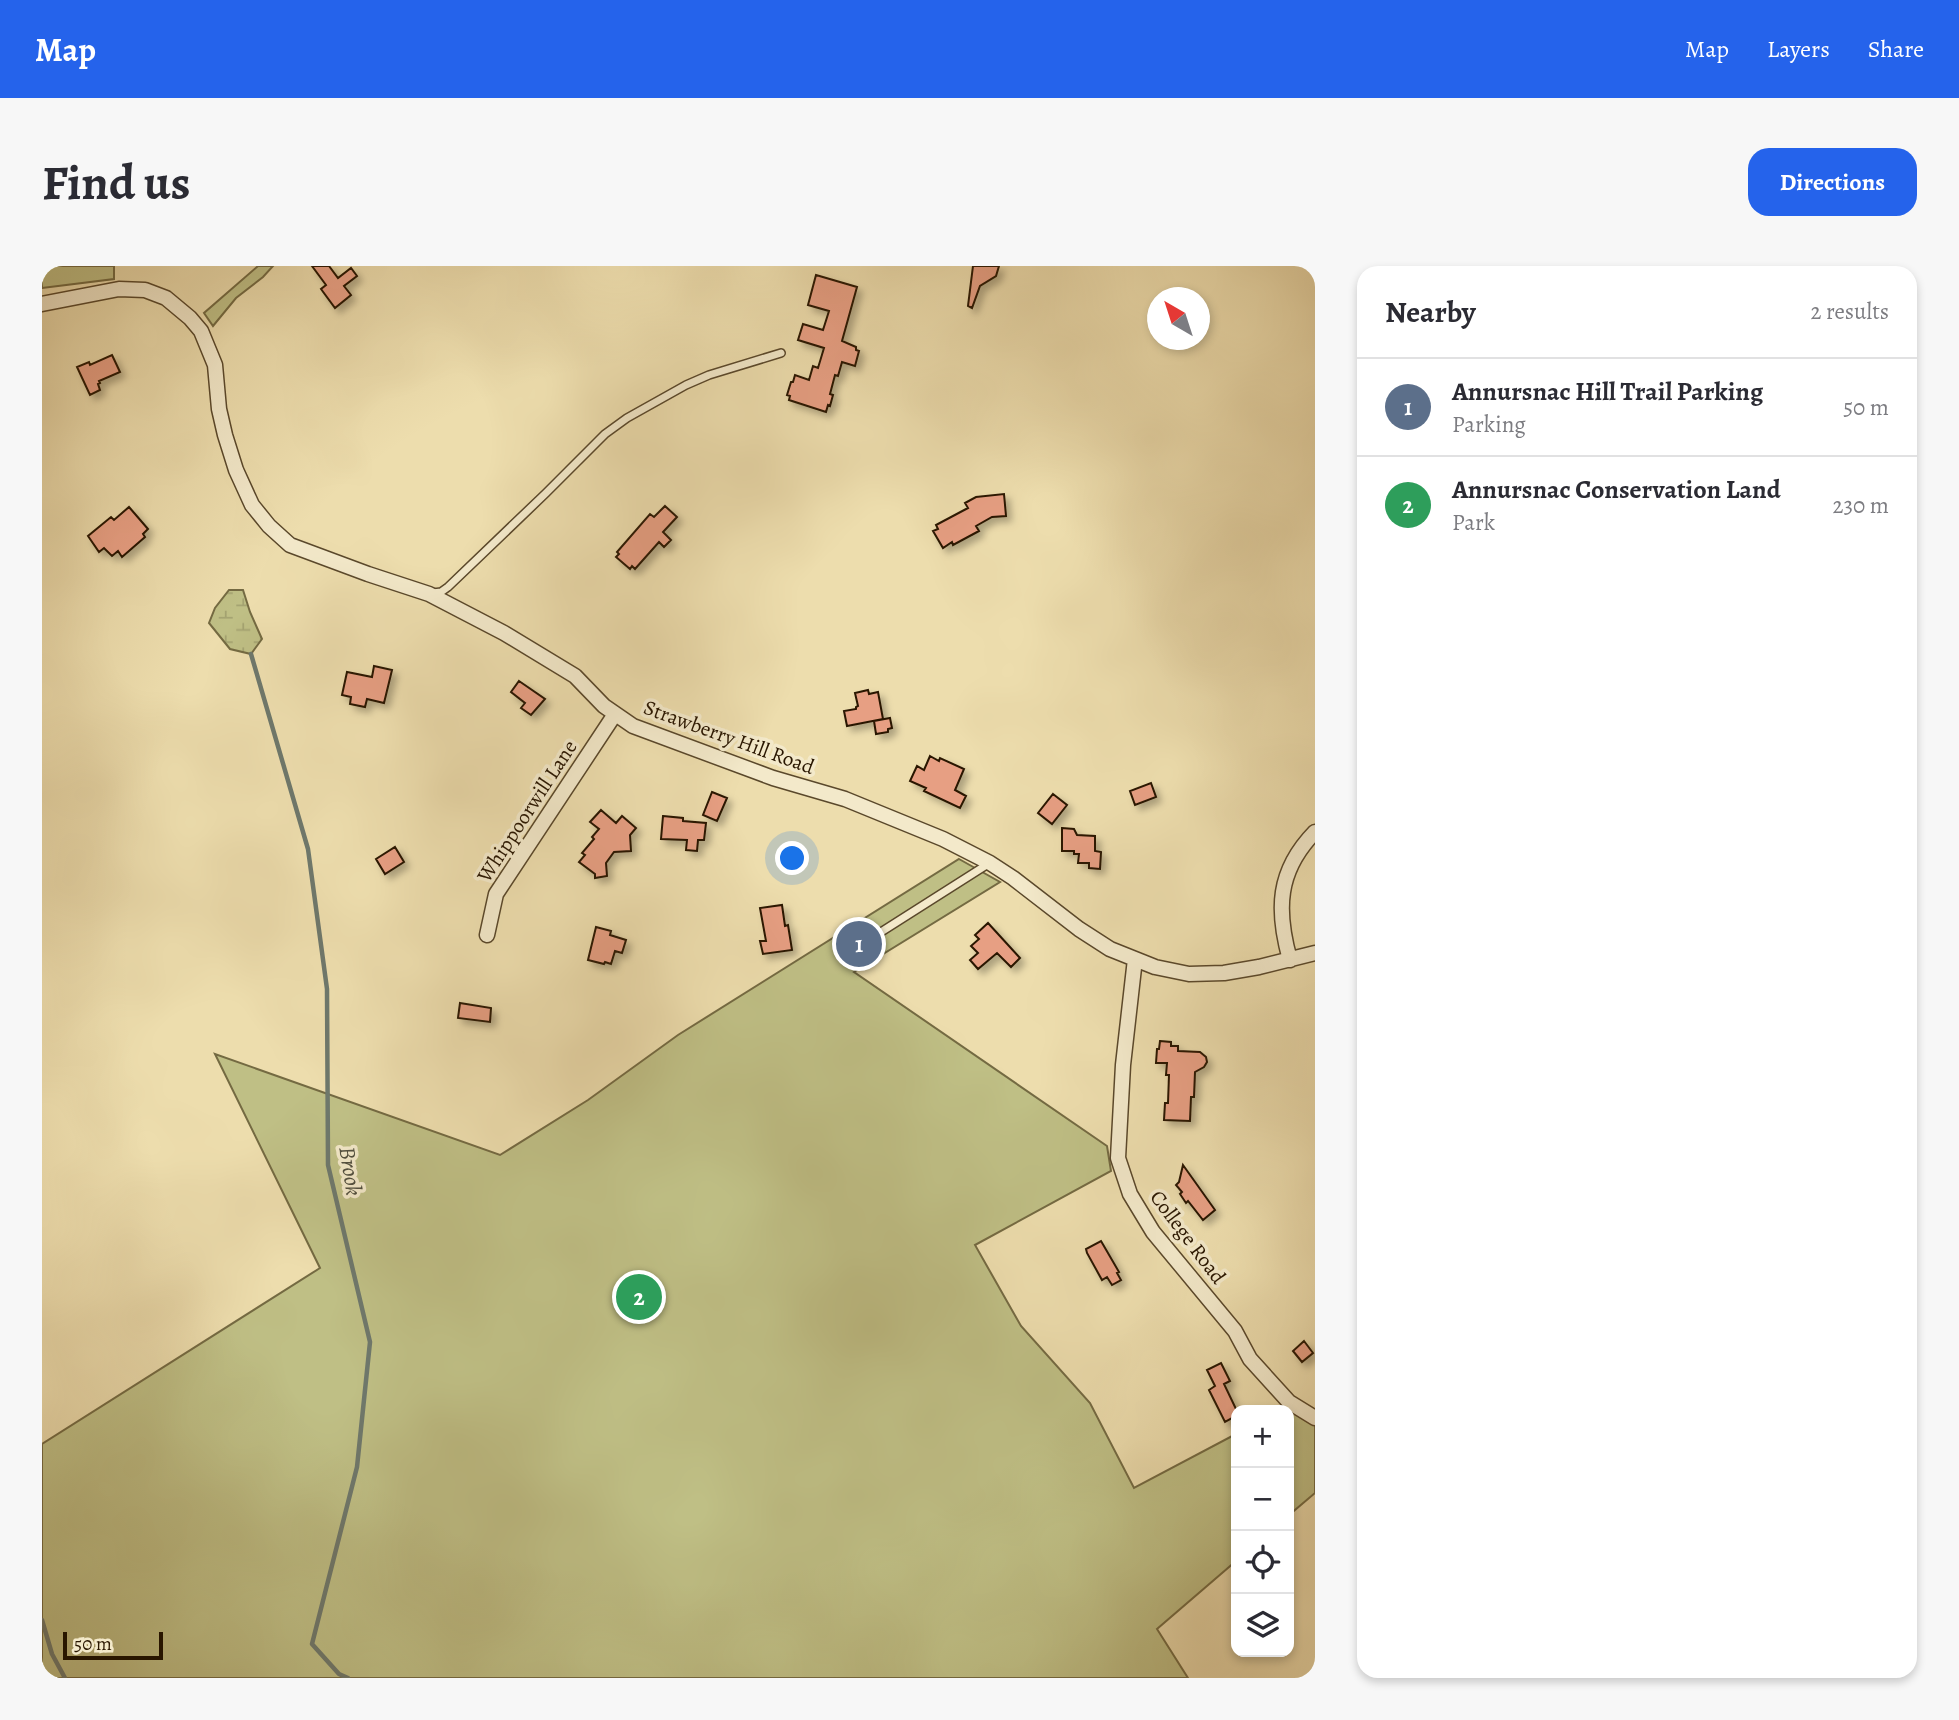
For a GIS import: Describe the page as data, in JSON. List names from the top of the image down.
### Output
{
  "streets": {
    "street": ["Strawberry Hill Road", "Whippoorwill Lane", "College Road"]
  },
  "crossings": [
    ["Strawberry Hill Road", "Whippoorwill Lane"],
    ["Strawberry Hill Road", "College Road"]
  ],
  "water": ["Brook"],
  "scale_bar": "50 m",
  "north": "top left",
  "page": {
    "header": "Map",
    "nav": ["Map", "Layers", "Share"],
    "buttons": "Directions",
    "title": "Find us",
    "heading": ["Nearby", "2 results"],
    "list": [
      {
        "mark": "1",
        "name": "Annursnac Hill Trail Parking",
        "note": "Parking",
        "value": "50 m"
      },
      {
        "mark": "2",
        "name": "Annursnac Conservation Land",
        "note": "Park",
        "value": "230 m"
      }
    ],
    "pins": ["1", "2"],
    "map_buttons": ["+", "−"],
    "scale": "50 m"
  }
}
